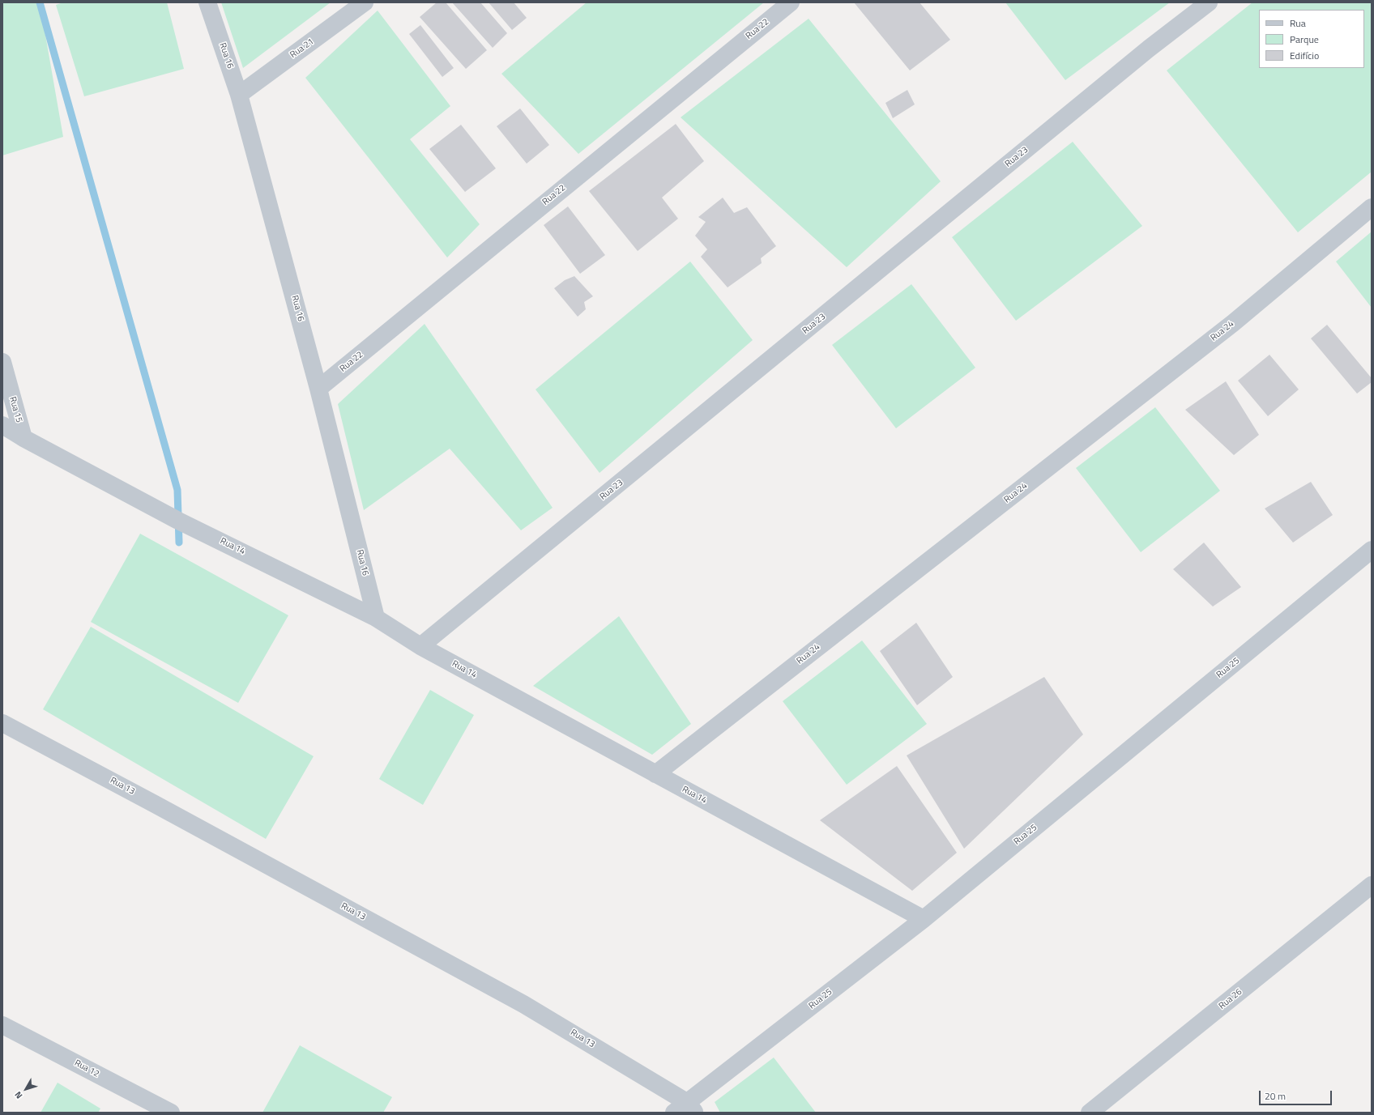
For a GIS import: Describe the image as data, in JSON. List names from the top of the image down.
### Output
{
  "streets": {
    "street": [
      "Rua 22",
      "Rua 21",
      "Rua 16",
      "Rua 23",
      "Rua 24",
      "Rua 15",
      "Rua 14",
      "Rua 25",
      "Rua 13",
      "Rua 26",
      "Rua 12"
    ]
  },
  "crossings": [
    ["Rua 22", "Rua 16"],
    ["Rua 21", "Rua 16"],
    ["Rua 16", "Rua 14"],
    ["Rua 23", "Rua 14"],
    ["Rua 24", "Rua 14"],
    ["Rua 15", "Rua 14"],
    ["Rua 14", "Rua 25"],
    ["Rua 25", "Rua 13"]
  ],
  "legend": ["Rua", "Parque", "Edifício"],
  "scale_bar": "20 m",
  "north": "bottom left"
}
